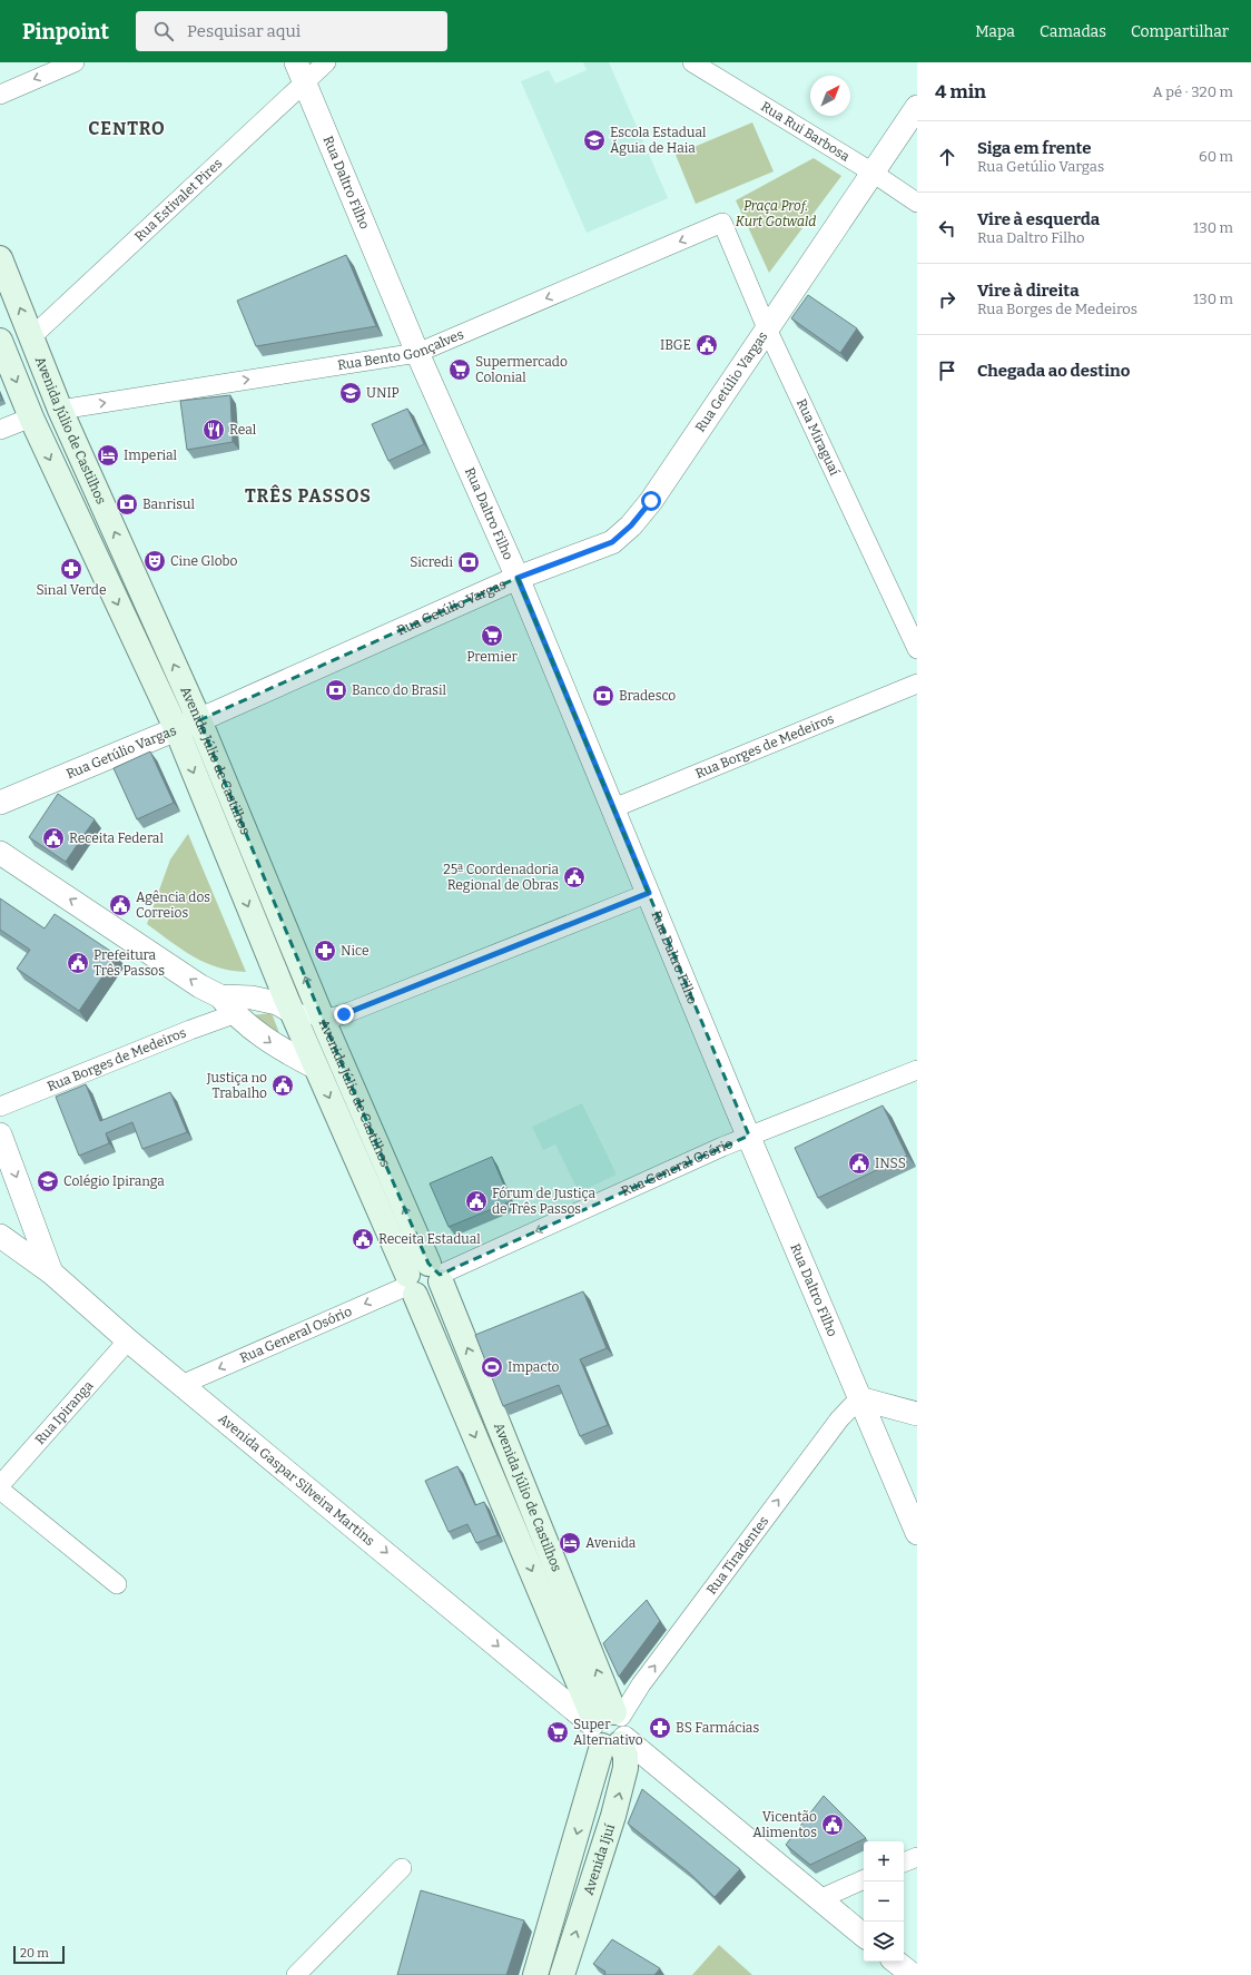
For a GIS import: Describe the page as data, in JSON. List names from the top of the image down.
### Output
{
  "streets": {
    "main road": ["Avenida Júlio de Castilhos", "Avenida Ijuí"],
    "street": [
      "Rua Rui Barbosa",
      "Rua Daltro Filho",
      "Rua Estivalet Pires",
      "Rua Bento Gonçalves",
      "Rua Getúlio Vargas",
      "Rua Miraguaí",
      "Rua Borges de Medeiros",
      "Rua General Osório",
      "Rua Ipiranga",
      "Avenida Gaspar Silveira Martins",
      "Rua Tiradentes"
    ]
  },
  "crossings": [
    ["Rua Rui Barbosa", "Rua Getúlio Vargas"],
    ["Rua Daltro Filho", "Rua Estivalet Pires"],
    ["Rua Daltro Filho", "Rua Bento Gonçalves"],
    ["Rua Daltro Filho", "Rua Getúlio Vargas"],
    ["Rua Daltro Filho", "Rua Borges de Medeiros"],
    ["Rua Daltro Filho", "Rua General Osório"],
    ["Rua Daltro Filho", "Rua Tiradentes"],
    ["Rua Estivalet Pires", "Avenida Júlio de Castilhos"],
    ["Rua Bento Gonçalves", "Avenida Júlio de Castilhos"],
    ["Rua Bento Gonçalves", "Rua Miraguaí"],
    ["Rua Getúlio Vargas", "Avenida Júlio de Castilhos"],
    ["Rua Getúlio Vargas", "Rua Miraguaí"],
    ["Avenida Júlio de Castilhos", "Rua General Osório"],
    ["Avenida Júlio de Castilhos", "Avenida Gaspar Silveira Martins"],
    ["Avenida Júlio de Castilhos", "Rua Tiradentes"],
    ["Avenida Júlio de Castilhos", "Avenida Ijuí"],
    ["Rua General Osório", "Avenida Gaspar Silveira Martins"],
    ["Rua Ipiranga", "Avenida Gaspar Silveira Martins"],
    ["Avenida Gaspar Silveira Martins", "Rua Tiradentes"],
    ["Avenida Gaspar Silveira Martins", "Avenida Ijuí"],
    ["Rua Tiradentes", "Avenida Ijuí"]
  ],
  "one_way": ["Rua General Osório", "Avenida Gaspar Silveira Martins", "Rua Tiradentes"],
  "districts": ["CENTRO", "TRÊS PASSOS"],
  "parks": ["Praça Prof. Kurt Gotwald"],
  "places": {
    "school or university": ["Escola Estadual Águia de Haia", "UNIP", "Colégio Ipiranga"],
    "public building": [
      "IBGE",
      "Receita Federal",
      "25ª Coordenadoria Regional de Obras",
      "Agência dos Correios",
      "Prefeitura Três Passos",
      "Justiça no Trabalho",
      "INSS",
      "Fórum de Justiça de Três Passos",
      "Receita Estadual",
      "Vicentão Alimentos"
    ],
    "supermarket": ["Supermercado Colonial", "Premier", "Super Alternativo"],
    "restaurant": ["Real"],
    "hotel": ["Imperial", "Avenida"],
    "bank": [
      "Banrisul",
      "Sicredi",
      "Banco do Brasil",
      "Bradesco"
    ],
    "theatre": ["Cine Globo"],
    "pharmacy": ["Sinal Verde", "Nice", "BS Farmácias"],
    "sports": ["Impacto"]
  },
  "scale_bar": "20 m",
  "north": "top right",
  "page": {
    "header": "Pinpoint",
    "search": "Pesquisar aqui",
    "nav": ["Mapa", "Camadas", "Compartilhar"],
    "heading": ["4 min", "A pé · 320 m"],
    "list": [
      ["Siga em frente", "Rua Getúlio Vargas", "60 m"],
      ["Vire à esquerda", "Rua Daltro Filho", "130 m"],
      ["Vire à direita", "Rua Borges de Medeiros", "130 m"],
      "Chegada ao destino"
    ],
    "map_buttons": ["+", "−"],
    "scale": "20 m"
  }
}
